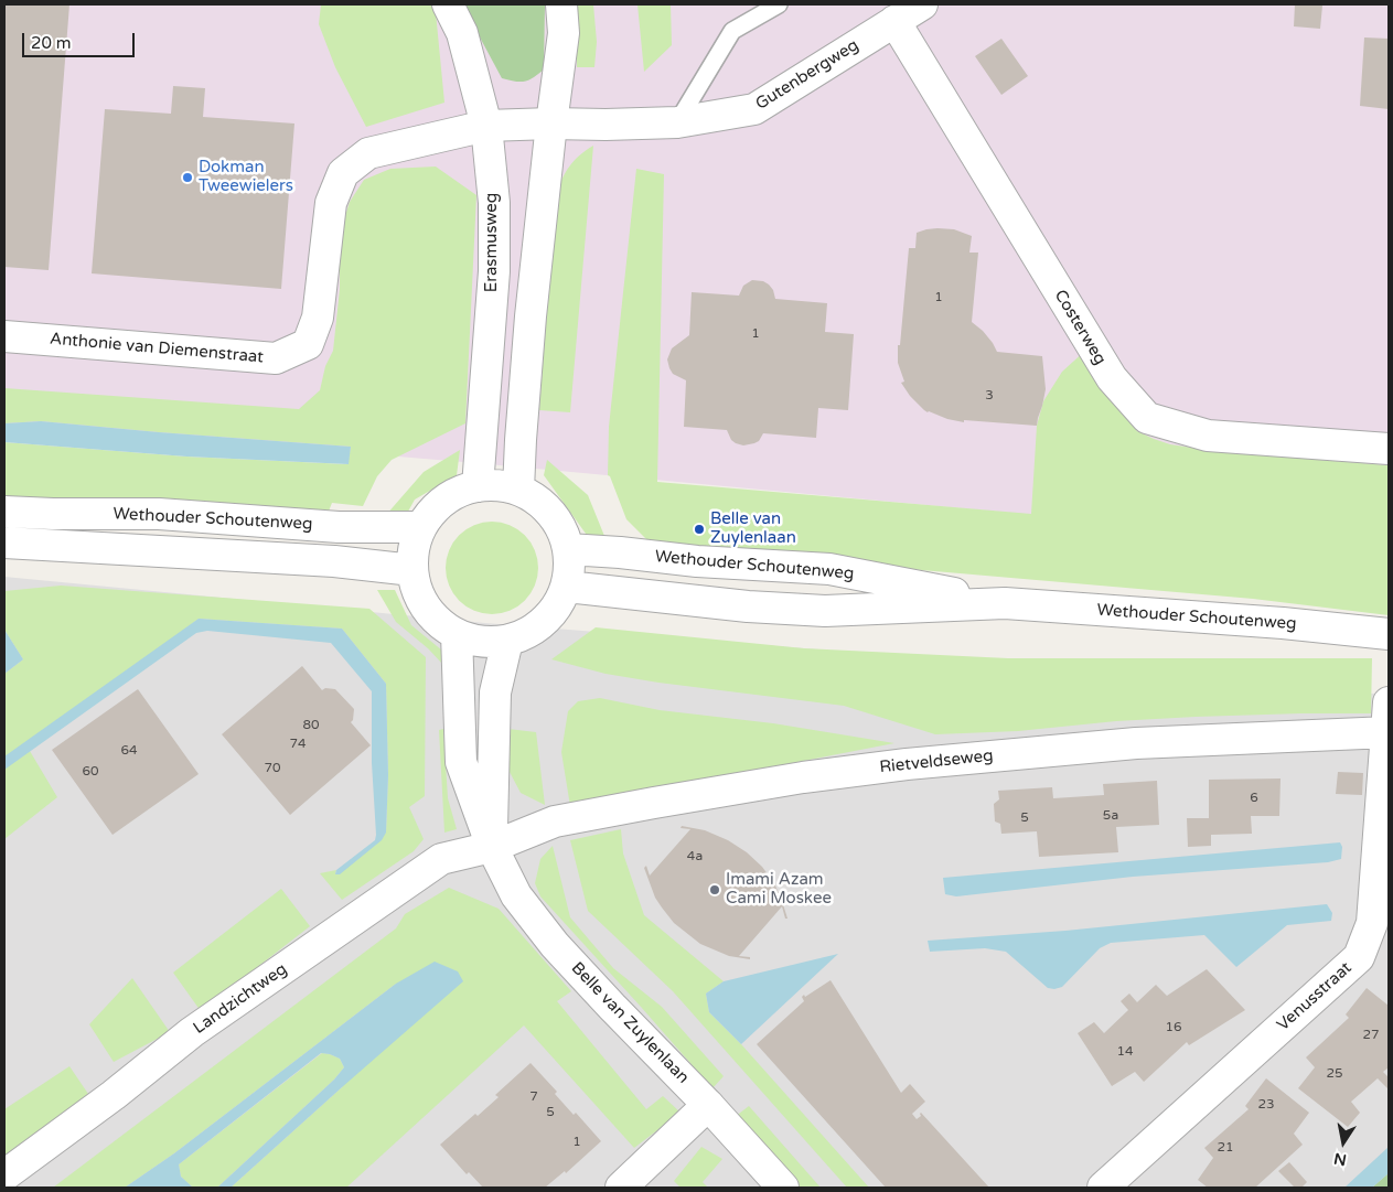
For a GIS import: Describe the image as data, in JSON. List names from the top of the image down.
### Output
{
  "streets": {
    "street": [
      "Gutenbergweg",
      "Erasmusweg",
      "Costerweg",
      "Anthonie van Diemenstraat",
      "Wethouder Schoutenweg",
      "Rietveldseweg",
      "Venusstraat",
      "Landzichtweg",
      "Belle van Zuylenlaan"
    ]
  },
  "crossings": [
    ["Gutenbergweg", "Costerweg"],
    ["Gutenbergweg", "Anthonie van Diemenstraat"],
    ["Erasmusweg", "Anthonie van Diemenstraat"],
    ["Erasmusweg", "Wethouder Schoutenweg"],
    ["Erasmusweg", "Belle van Zuylenlaan"],
    ["Wethouder Schoutenweg", "Belle van Zuylenlaan"],
    ["Rietveldseweg", "Venusstraat"],
    ["Rietveldseweg", "Landzichtweg"],
    ["Rietveldseweg", "Belle van Zuylenlaan"],
    ["Landzichtweg", "Belle van Zuylenlaan"]
  ],
  "places": ["Dokman Tweewielers", "Belle van Zuylenlaan", "Imami Azam Cami Moskee"],
  "house_numbers": [
    "1",
    "1",
    "3",
    "80",
    "74",
    "64",
    "70",
    "60",
    "6",
    "5a",
    "5",
    "4a",
    "16",
    "27",
    "14",
    "25",
    "7",
    "23",
    "5",
    "1",
    "21"
  ],
  "scale_bar": "20 m",
  "north": "bottom"
}
